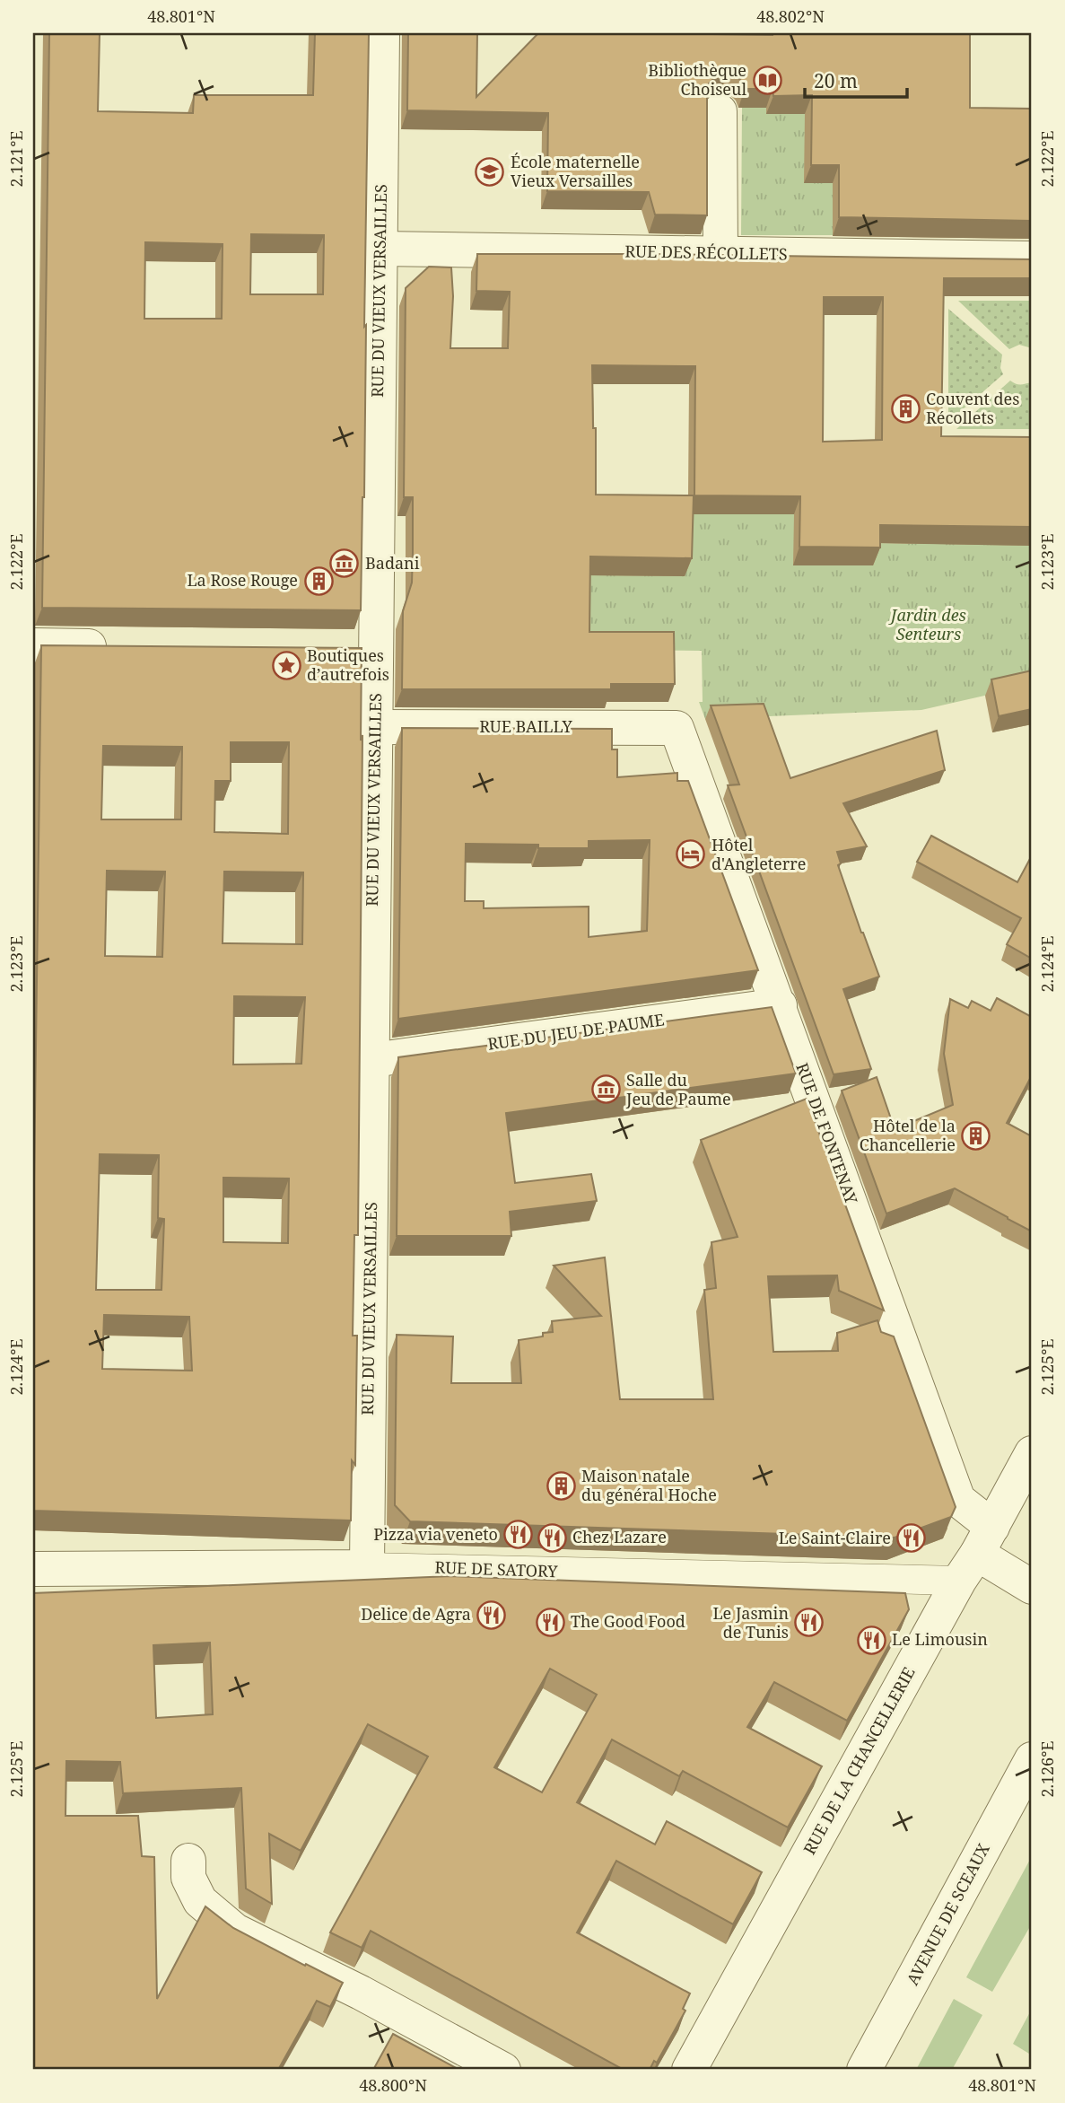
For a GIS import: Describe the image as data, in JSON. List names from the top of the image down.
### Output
{
  "streets": {
    "street": [
      "RUE DES RÉCOLLETS",
      "RUE DU VIEUX VERSAILLES",
      "RUE BAILLY",
      "RUE DU JEU DE PAUME",
      "RUE DE FONTENAY",
      "RUE DE SATORY",
      "RUE DE LA CHANCELLERIE",
      "AVENUE DE SCEAUX"
    ]
  },
  "crossings": [
    ["RUE DES RÉCOLLETS", "RUE DU VIEUX VERSAILLES"],
    ["RUE DU VIEUX VERSAILLES", "RUE BAILLY"],
    ["RUE DU VIEUX VERSAILLES", "RUE DU JEU DE PAUME"],
    ["RUE DU VIEUX VERSAILLES", "RUE DE SATORY"],
    ["RUE BAILLY", "RUE DE FONTENAY"],
    ["RUE DU JEU DE PAUME", "RUE DE FONTENAY"],
    ["RUE DE FONTENAY", "RUE DE SATORY"],
    ["RUE DE FONTENAY", "RUE DE LA CHANCELLERIE"],
    ["RUE DE SATORY", "RUE DE LA CHANCELLERIE"]
  ],
  "parks": ["Jardin des Senteurs"],
  "places": {
    "library": ["Bibliothèque Choiseul"],
    "school or university": ["École maternelle Vieux Versailles"],
    "building": [
      "Couvent des Récollets",
      "La Rose Rouge",
      "Hôtel de la Chancellerie",
      "Maison natale du général Hoche"
    ],
    "museum": ["Badani", "Salle du Jeu de Paume"],
    "place": ["Boutiques d’autrefois"],
    "hotel": ["Hôtel d'Angleterre"],
    "restaurant": [
      "Pizza via veneto",
      "Chez Lazare",
      "Le Saint-Claire",
      "Delice de Agra",
      "The Good Food",
      "Le Jasmin de Tunis",
      "Le Limousin"
    ]
  },
  "scale_bar": "20 m",
  "coordinates": [
    "48.801°N",
    "48.802°N",
    "2.121°E",
    "2.122°E",
    "2.123°E",
    "2.124°E",
    "2.125°E",
    "2.126°E",
    "48.800°N"
  ]
}
